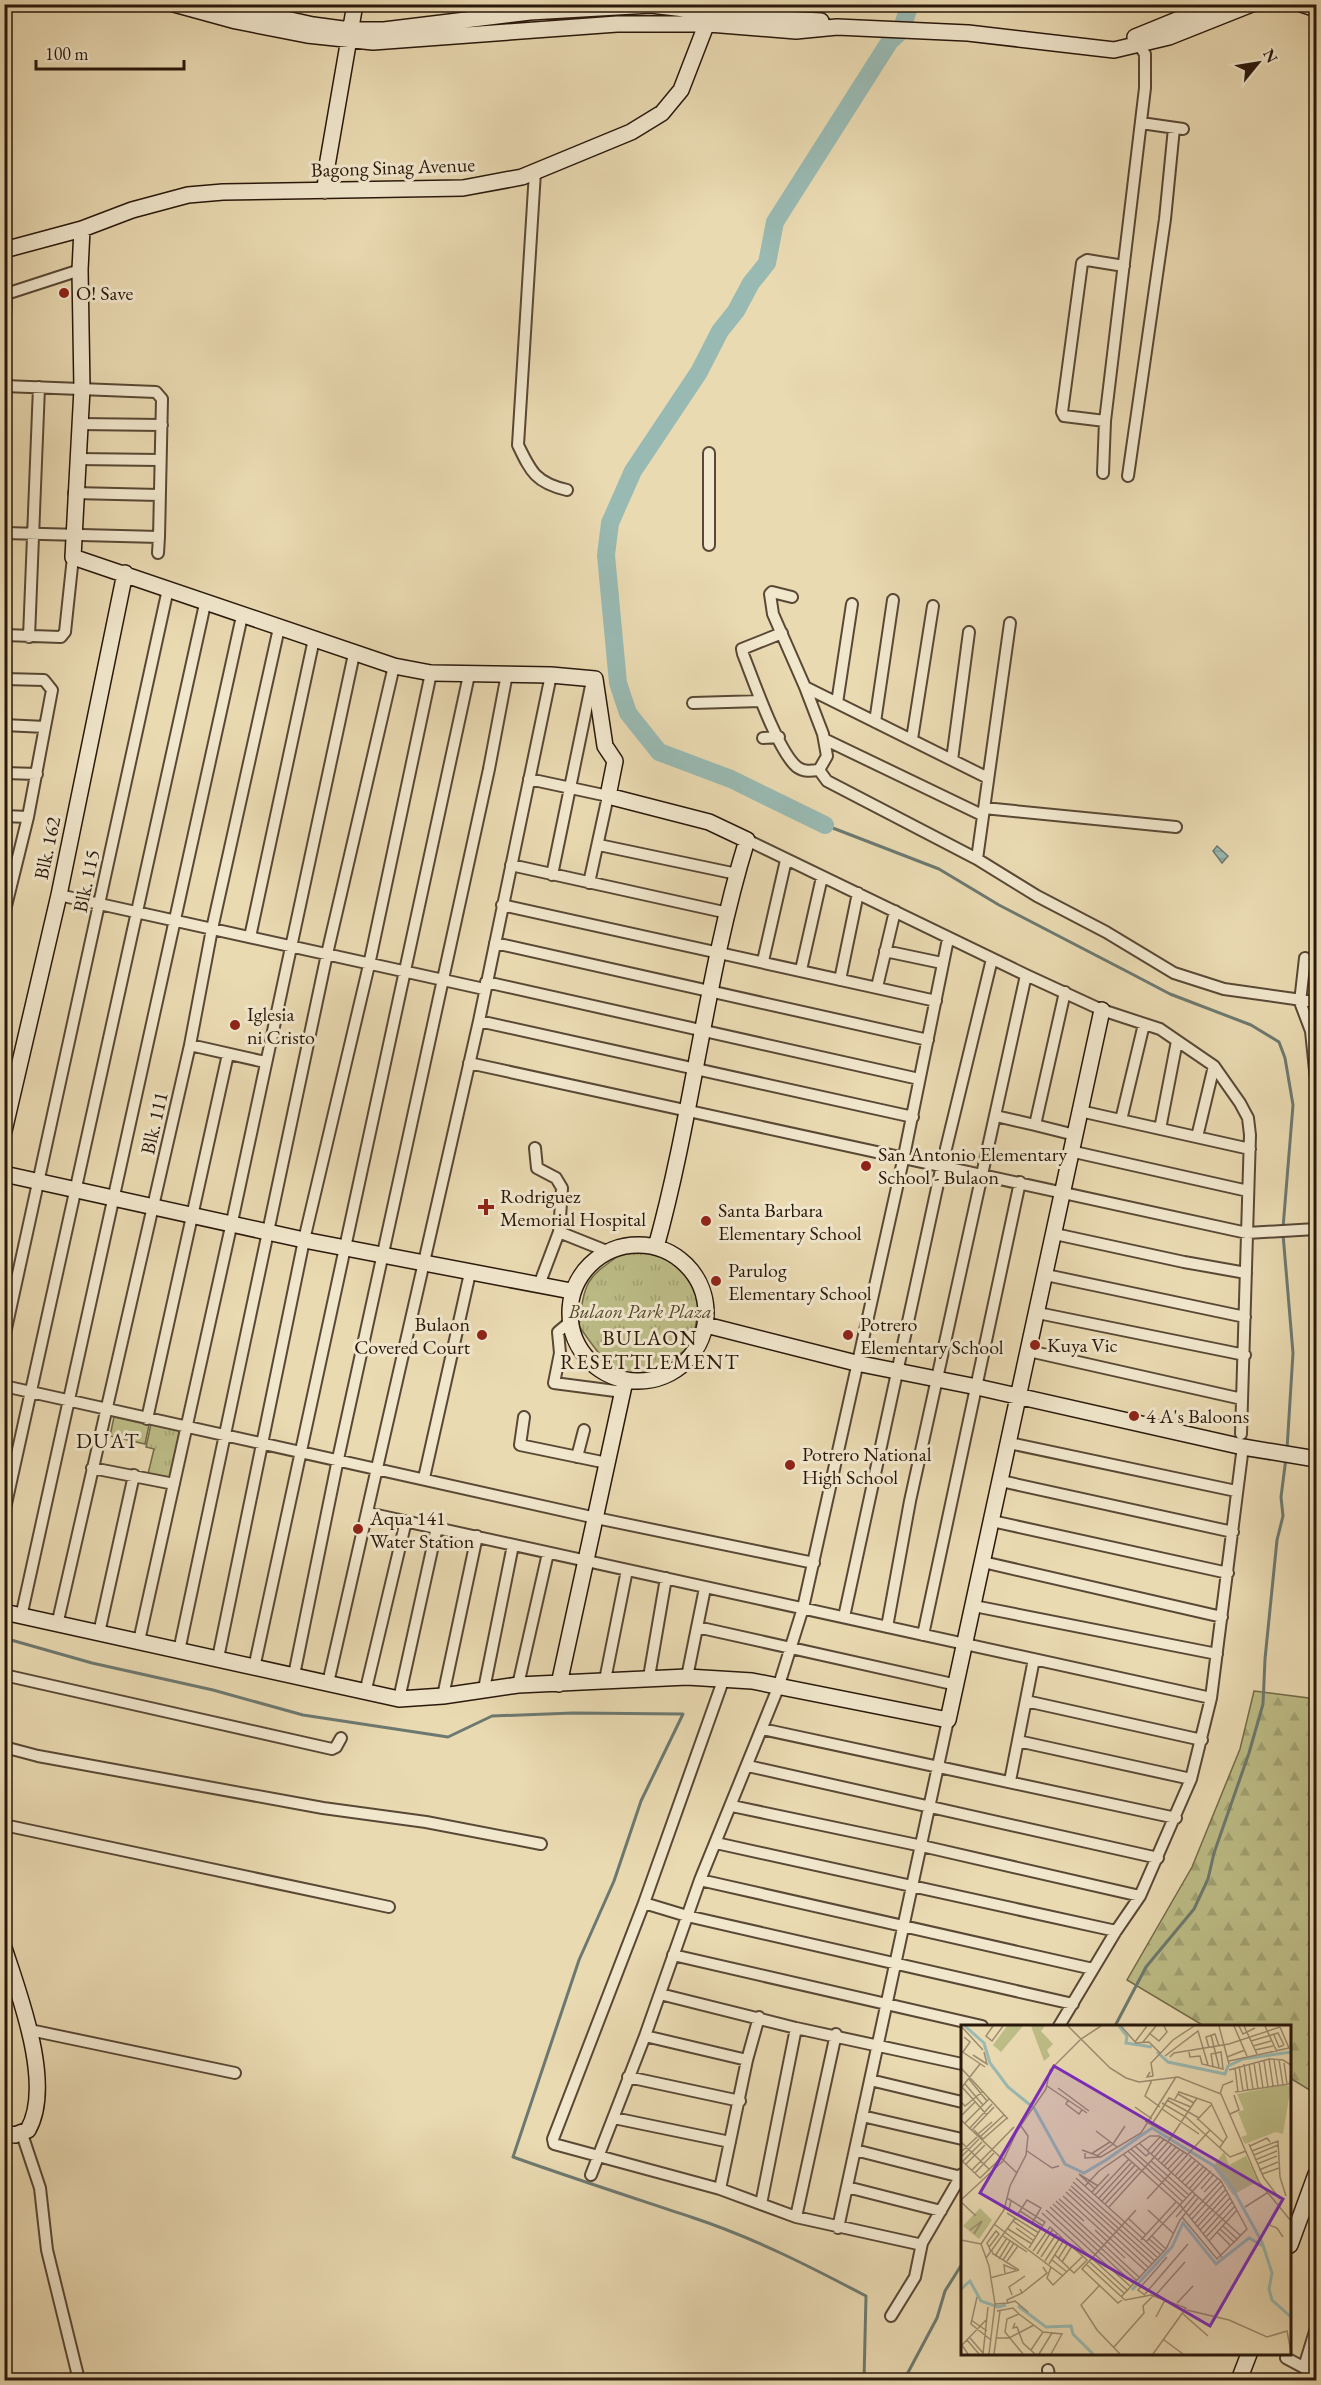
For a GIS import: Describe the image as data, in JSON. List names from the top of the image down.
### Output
{
  "streets": {
    "street": [
      "Bagong Sinag Avenue",
      "Blk. 162",
      "Blk. 115",
      "Blk. 111"
    ]
  },
  "districts": ["BULAON RESETTLEMENT", "DUAT"],
  "parks": ["Bulaon Park Plaza"],
  "places": {
    "other": [
      "O! Save",
      "Iglesia ni Cristo",
      "San Antonio Elementary School - Bulaon",
      "Santa Barbara Elementary School",
      "Parulog Elementary School",
      "Bulaon Covered Court",
      "Potrero Elementary School",
      "Kuya Vic",
      "4 A's Baloons",
      "Potrero National High School",
      "Aqua 141 Water Station"
    ],
    "health": ["Rodriguez Memorial Hospital"]
  },
  "scale_bar": "100 m",
  "north": "top right"
}
